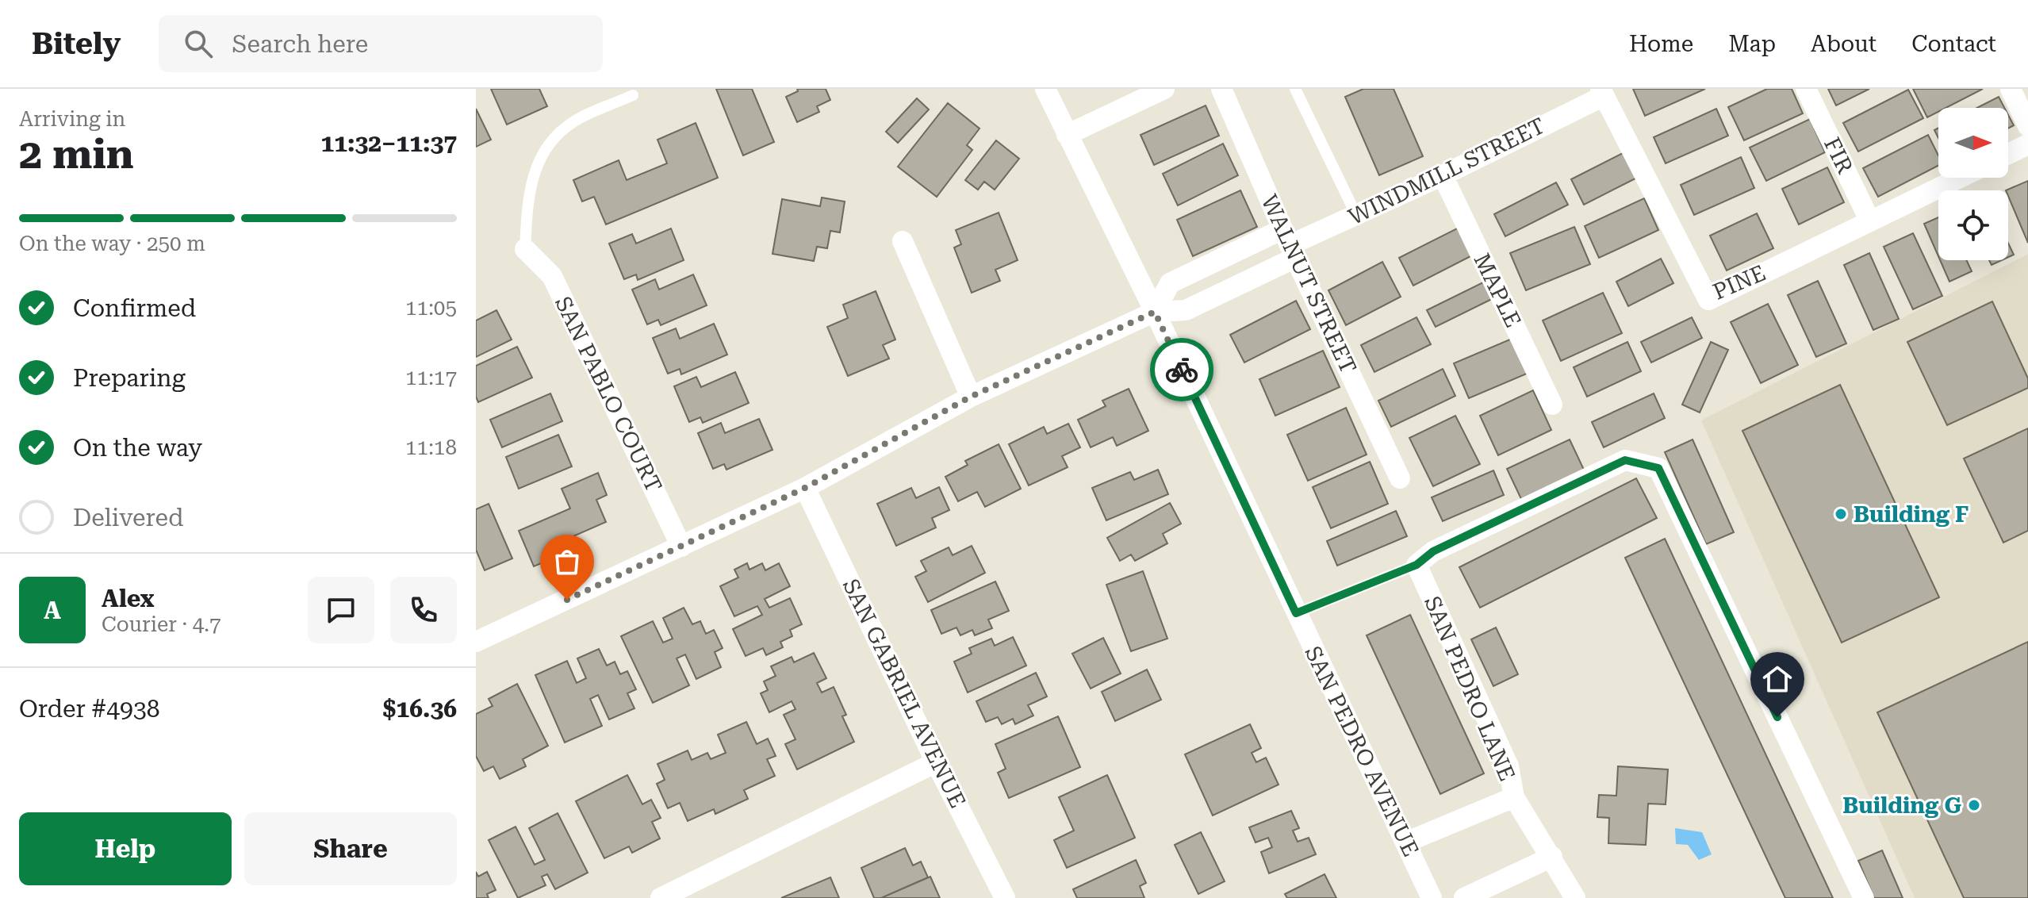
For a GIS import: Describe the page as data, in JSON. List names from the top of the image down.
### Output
{
  "streets": {
    "street": [
      "FIR",
      "WINDMILL STREET",
      "PINE",
      "WALNUT STREET",
      "MAPLE",
      "SAN PABLO COURT",
      "SAN PEDRO LANE",
      "SAN GABRIEL AVENUE",
      "SAN PEDRO AVENUE"
    ]
  },
  "crossings": [
    ["FIR", "PINE"],
    ["WINDMILL STREET", "PINE"],
    ["WINDMILL STREET", "WALNUT STREET"],
    ["WINDMILL STREET", "MAPLE"],
    ["WINDMILL STREET", "SAN PEDRO AVENUE"],
    ["SAN PEDRO LANE", "SAN PEDRO AVENUE"]
  ],
  "places": ["Building F", "Building G"],
  "north": "right",
  "page": {
    "header": "Bitely",
    "search": "Search here",
    "nav": [
      "Home",
      "Map",
      "About",
      "Contact"
    ],
    "heading": ["2 min", "Arriving in", "11:32–11:37"],
    "panel": [
      "Alex",
      "Courier · 4.7",
      "Order #4938",
      "$16.36"
    ],
    "bar": "On the way · 250 m",
    "list": [
      ["Confirmed", "11:05"],
      ["Preparing", "11:17"],
      ["On the way", "11:18"],
      "Delivered"
    ],
    "round": "A",
    "buttons": ["Help", "Share"]
  }
}
